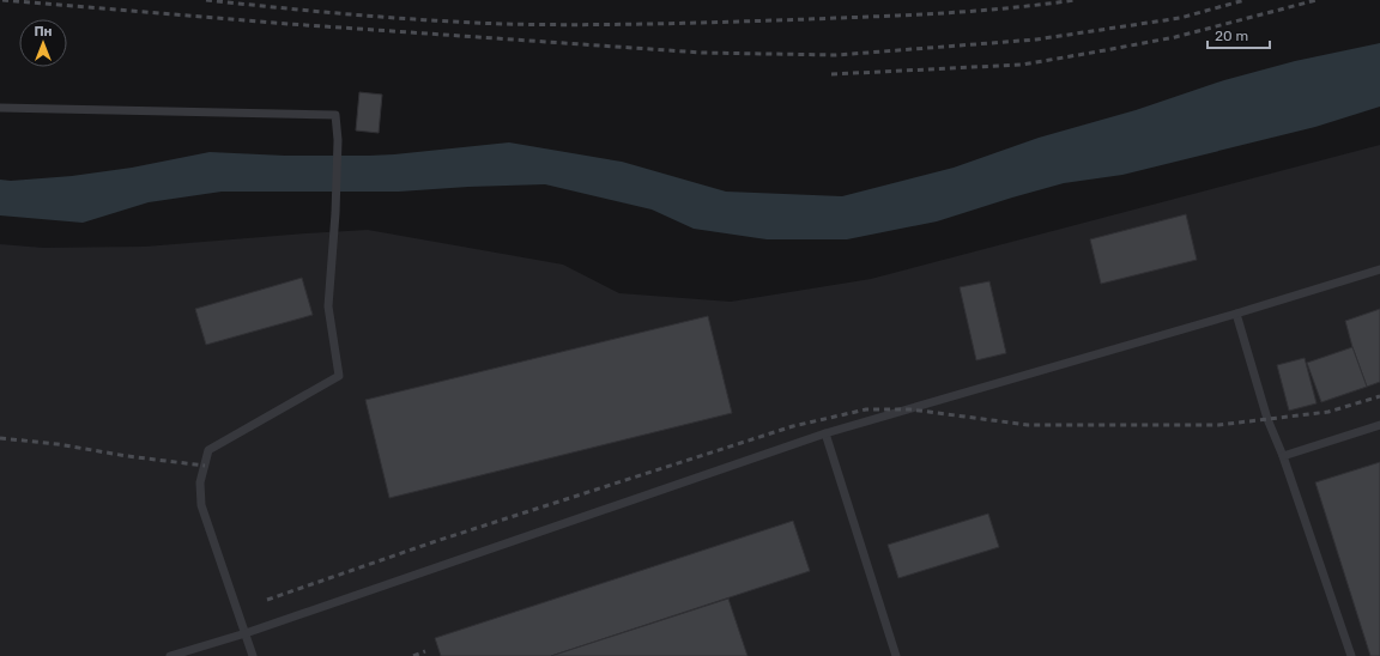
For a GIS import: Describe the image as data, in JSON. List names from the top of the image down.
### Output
{
  "scale_bar": "20 m",
  "north": "top"
}
